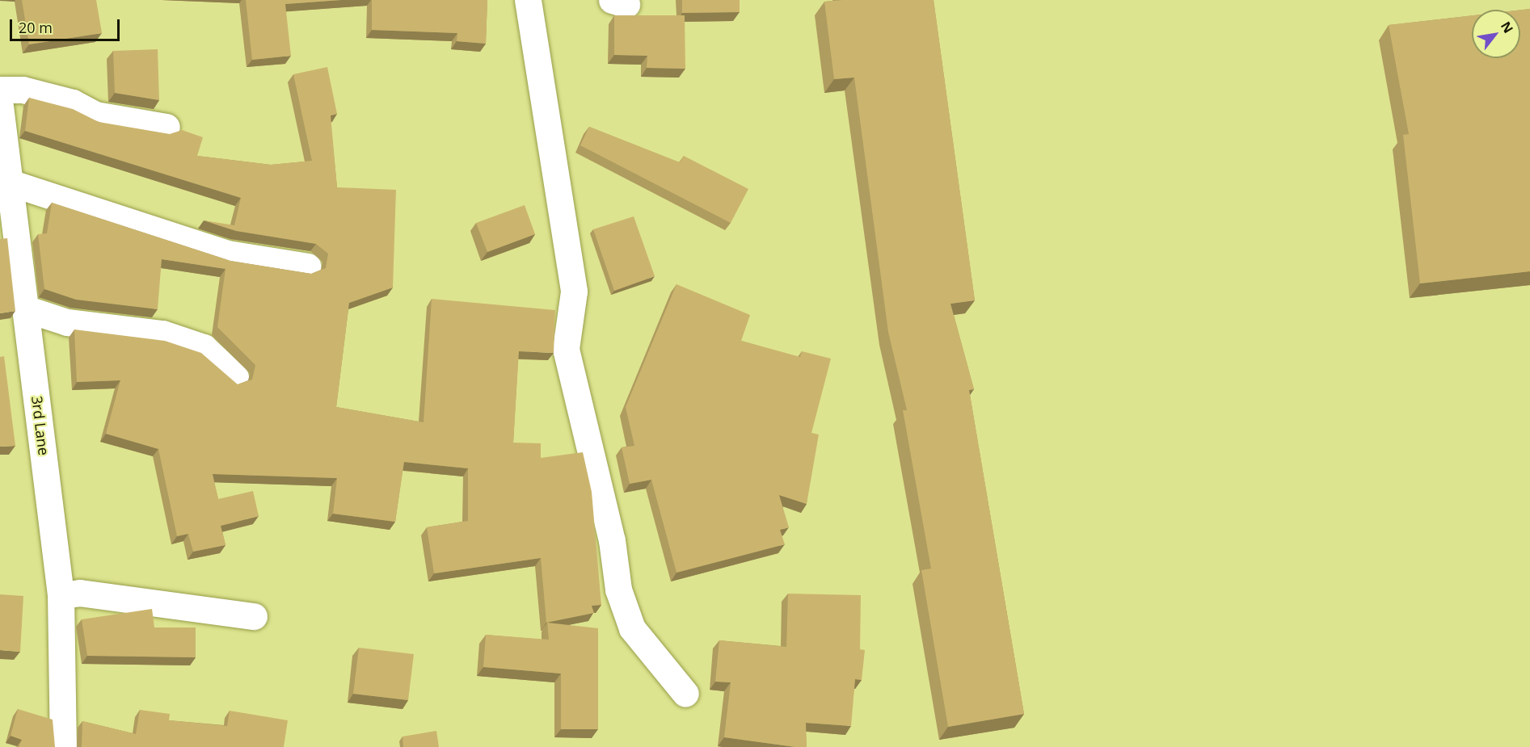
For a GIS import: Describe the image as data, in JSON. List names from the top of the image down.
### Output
{
  "streets": {
    "street": ["3rd Lane"]
  },
  "scale_bar": "20 m",
  "north": "top right"
}
